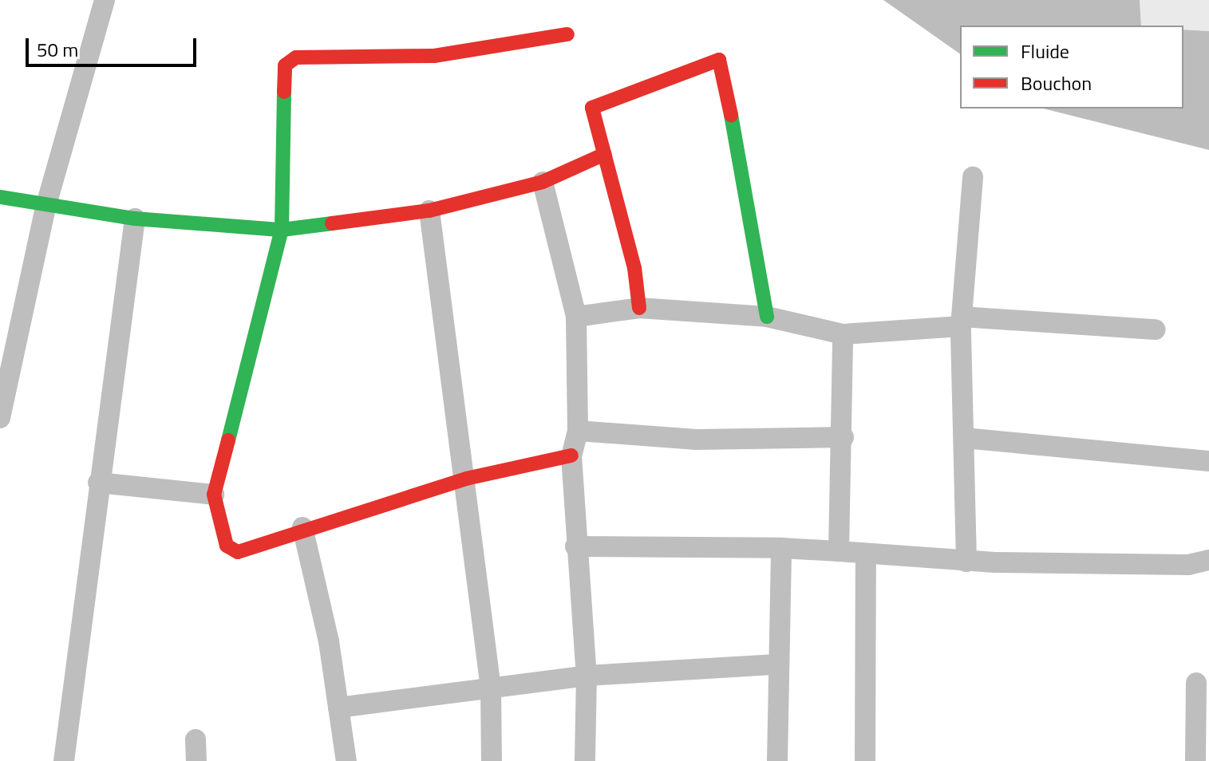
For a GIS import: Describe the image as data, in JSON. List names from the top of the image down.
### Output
{
  "legend": ["Fluide", "Bouchon"],
  "scale_bar": "50 m"
}
